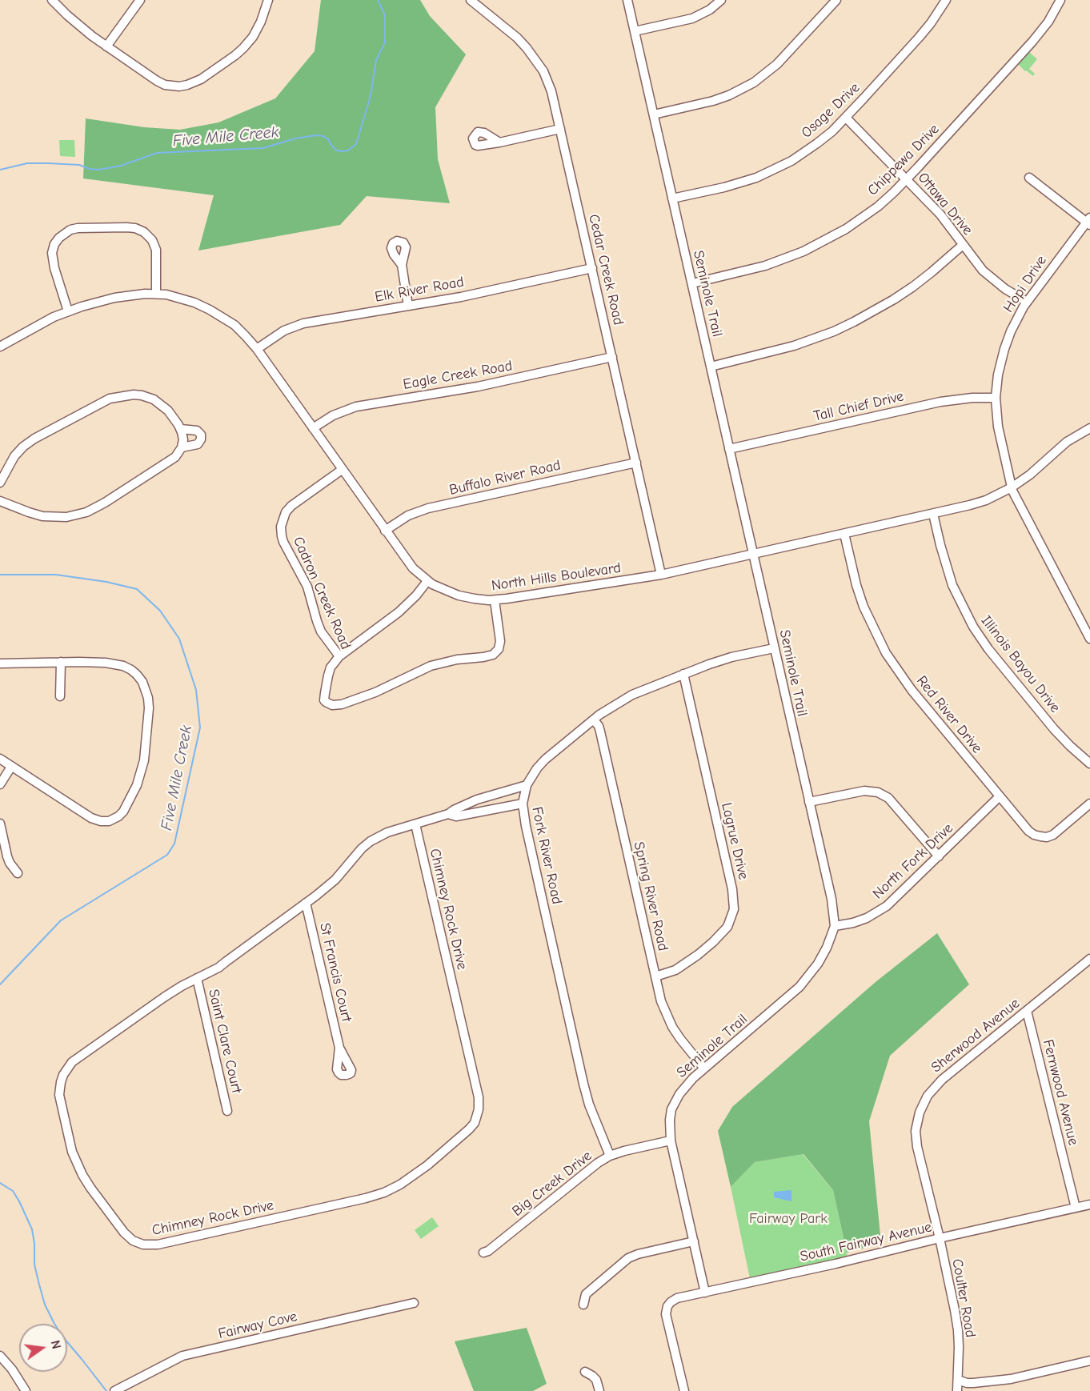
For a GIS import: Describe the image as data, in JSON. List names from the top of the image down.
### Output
{
  "streets": {
    "street": [
      "Osage Drive",
      "Chippewa Drive",
      "Ottawa Drive",
      "Cedar Creek Road",
      "Hopi Drive",
      "Elk River Road",
      "Seminole Trail",
      "Eagle Creek Road",
      "Tall Chief Drive",
      "Buffalo River Road",
      "North Hills Boulevard",
      "Cadron Creek Road",
      "Illinois Bayou Drive",
      "Red River Drive",
      "Lagrue Drive",
      "Fork River Road",
      "North Fork Drive",
      "Spring River Road",
      "Chimney Rock Drive",
      "St Francis Court",
      "Sherwood Avenue",
      "Saint Clare Court",
      "Fernwood Avenue",
      "Big Creek Drive",
      "South Fairway Avenue",
      "Coulter Road",
      "Fairway Cove"
    ]
  },
  "crossings": [
    ["Osage Drive", "Ottawa Drive"],
    ["Osage Drive", "Seminole Trail"],
    ["Chippewa Drive", "Ottawa Drive"],
    ["Chippewa Drive", "Seminole Trail"],
    ["Ottawa Drive", "Hopi Drive"],
    ["Cedar Creek Road", "Elk River Road"],
    ["Cedar Creek Road", "Eagle Creek Road"],
    ["Cedar Creek Road", "Buffalo River Road"],
    ["Cedar Creek Road", "North Hills Boulevard"],
    ["Hopi Drive", "Tall Chief Drive"],
    ["Hopi Drive", "North Hills Boulevard"],
    ["Elk River Road", "North Hills Boulevard"],
    ["Seminole Trail", "Tall Chief Drive"],
    ["Seminole Trail", "North Hills Boulevard"],
    ["Seminole Trail", "Fork River Road"],
    ["Seminole Trail", "North Fork Drive"],
    ["Seminole Trail", "Spring River Road"],
    ["Seminole Trail", "Big Creek Drive"],
    ["Seminole Trail", "South Fairway Avenue"],
    ["Eagle Creek Road", "North Hills Boulevard"],
    ["Buffalo River Road", "North Hills Boulevard"],
    ["North Hills Boulevard", "Cadron Creek Road"],
    ["North Hills Boulevard", "Illinois Bayou Drive"],
    ["North Hills Boulevard", "Red River Drive"],
    ["Red River Drive", "North Fork Drive"],
    ["Lagrue Drive", "Fork River Road"],
    ["Lagrue Drive", "Spring River Road"],
    ["Fork River Road", "Spring River Road"],
    ["Fork River Road", "Chimney Rock Drive"],
    ["Fork River Road", "Big Creek Drive"],
    ["Chimney Rock Drive", "St Francis Court"],
    ["Chimney Rock Drive", "Saint Clare Court"],
    ["Sherwood Avenue", "Fernwood Avenue"],
    ["Sherwood Avenue", "South Fairway Avenue"],
    ["Sherwood Avenue", "Coulter Road"],
    ["Fernwood Avenue", "South Fairway Avenue"],
    ["South Fairway Avenue", "Coulter Road"]
  ],
  "water": ["Five Mile Creek"],
  "parks": ["Fairway Park"],
  "north": "right"
}
